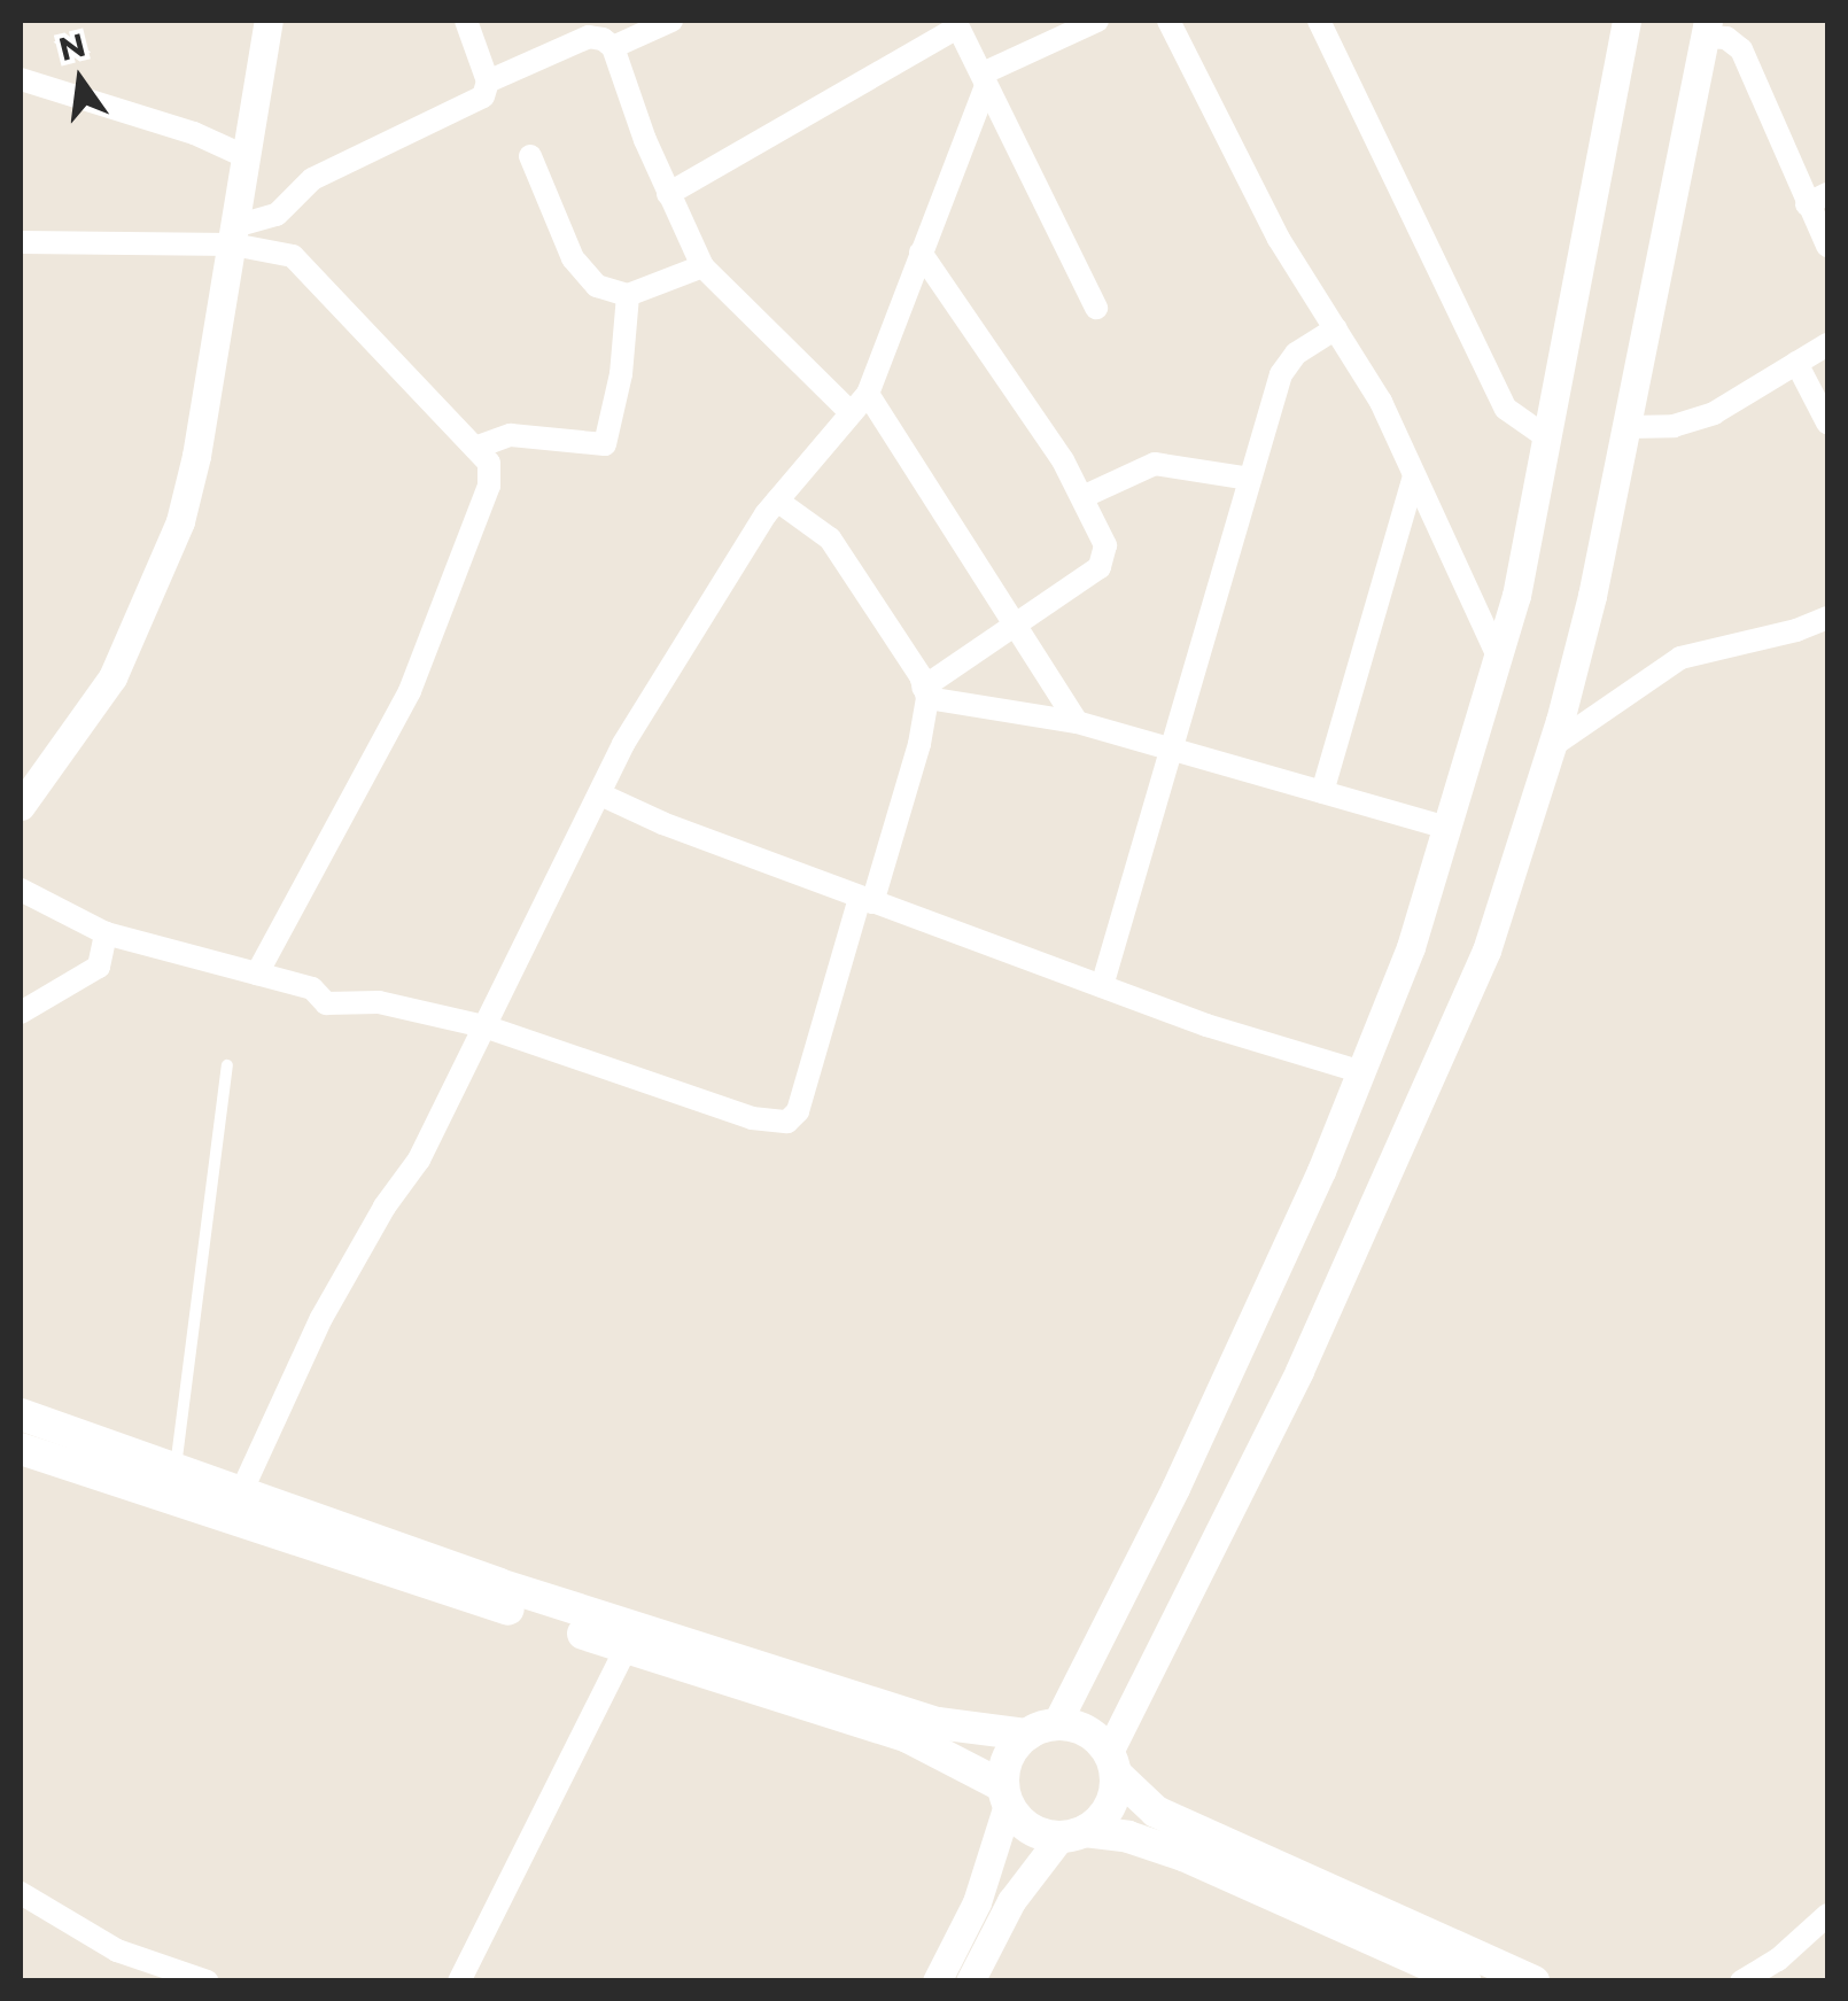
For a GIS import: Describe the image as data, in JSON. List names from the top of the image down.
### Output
{
  "north": "top"
}
